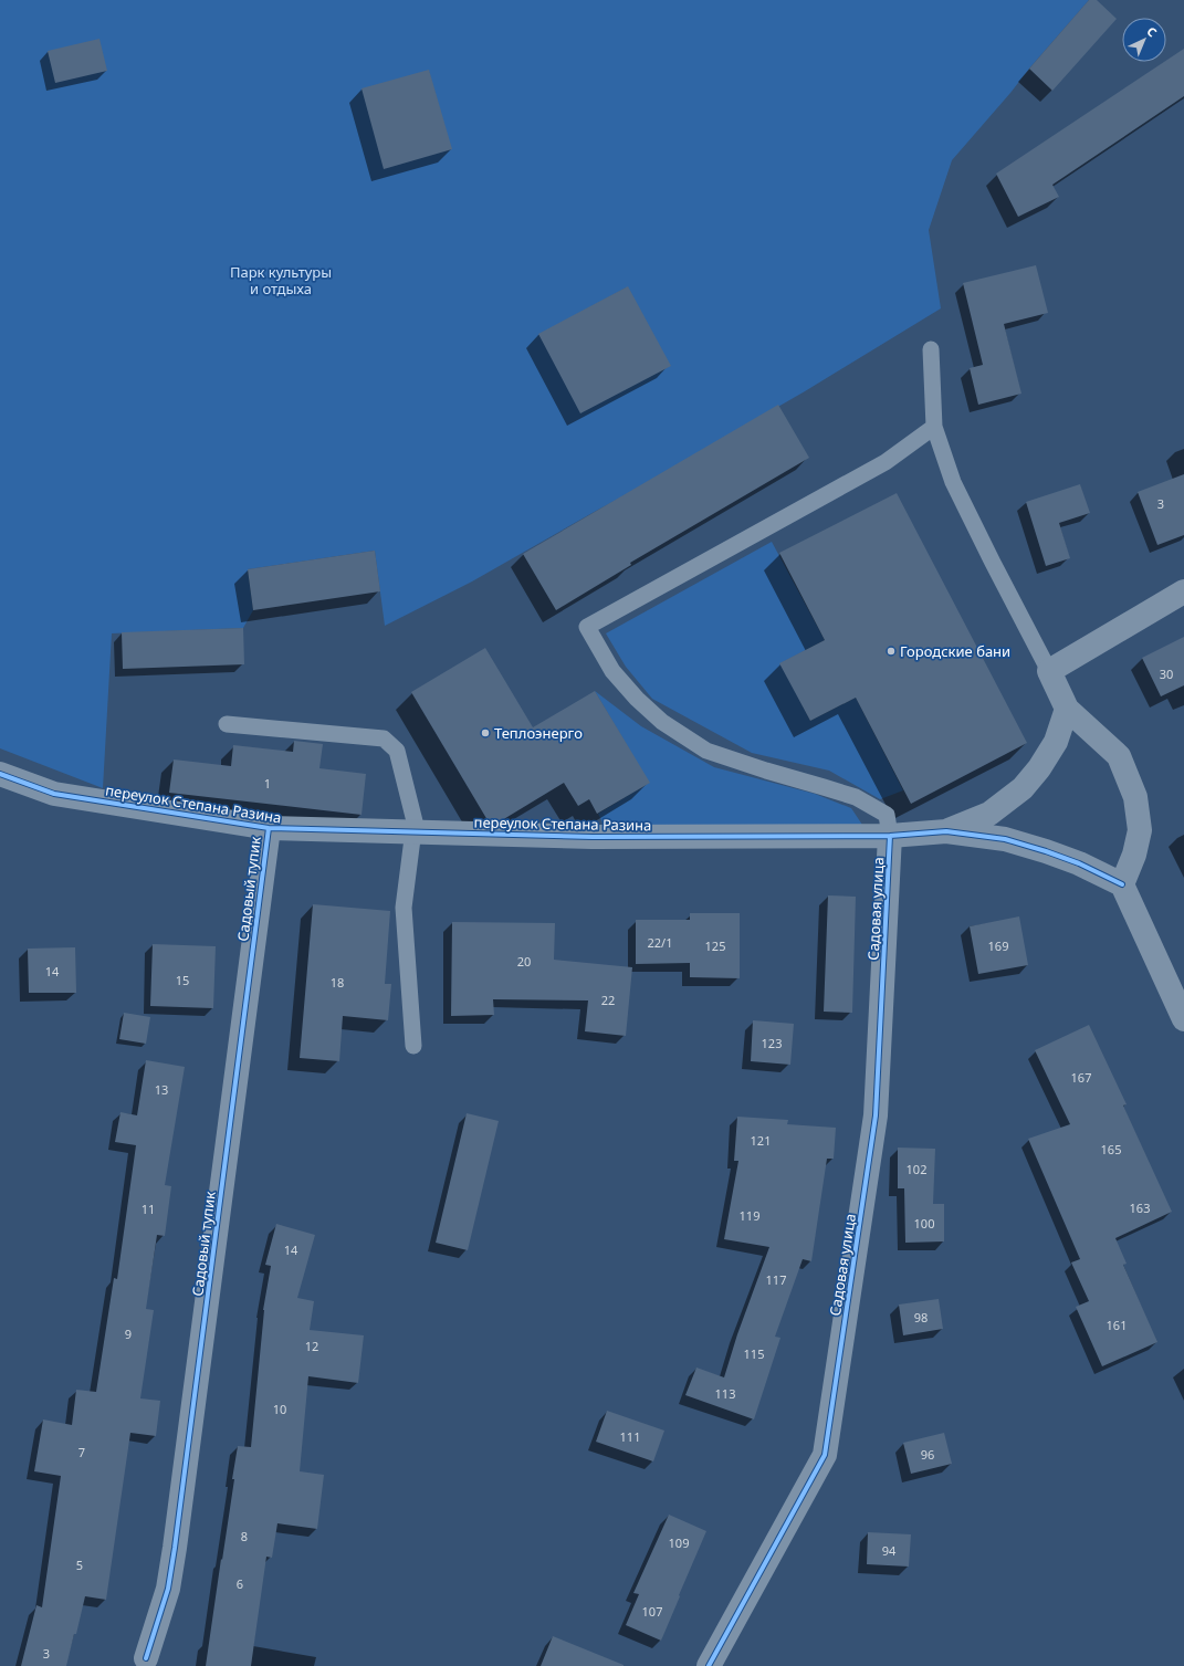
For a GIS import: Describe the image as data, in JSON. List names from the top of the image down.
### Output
{
  "streets": {
    "street": ["переулок Степана Разина", "Садовый тупик", "Садовая улица"]
  },
  "crossings": [
    ["переулок Степана Разина", "Садовый тупик"],
    ["переулок Степана Разина", "Садовая улица"]
  ],
  "parks": ["Парк культуры и отдыха"],
  "places": ["Городские бани", "Теплоэнерго"],
  "house_numbers": [
    "3",
    "30",
    "1",
    "22/1",
    "125",
    "169",
    "20",
    "14",
    "15",
    "18",
    "22",
    "123",
    "167",
    "13",
    "121",
    "165",
    "102",
    "163",
    "11",
    "119",
    "100",
    "14",
    "117",
    "98",
    "161",
    "9",
    "12",
    "115",
    "113",
    "10",
    "111",
    "7",
    "96",
    "8",
    "109",
    "94",
    "5",
    "6",
    "107",
    "3"
  ],
  "north": "top right"
}
